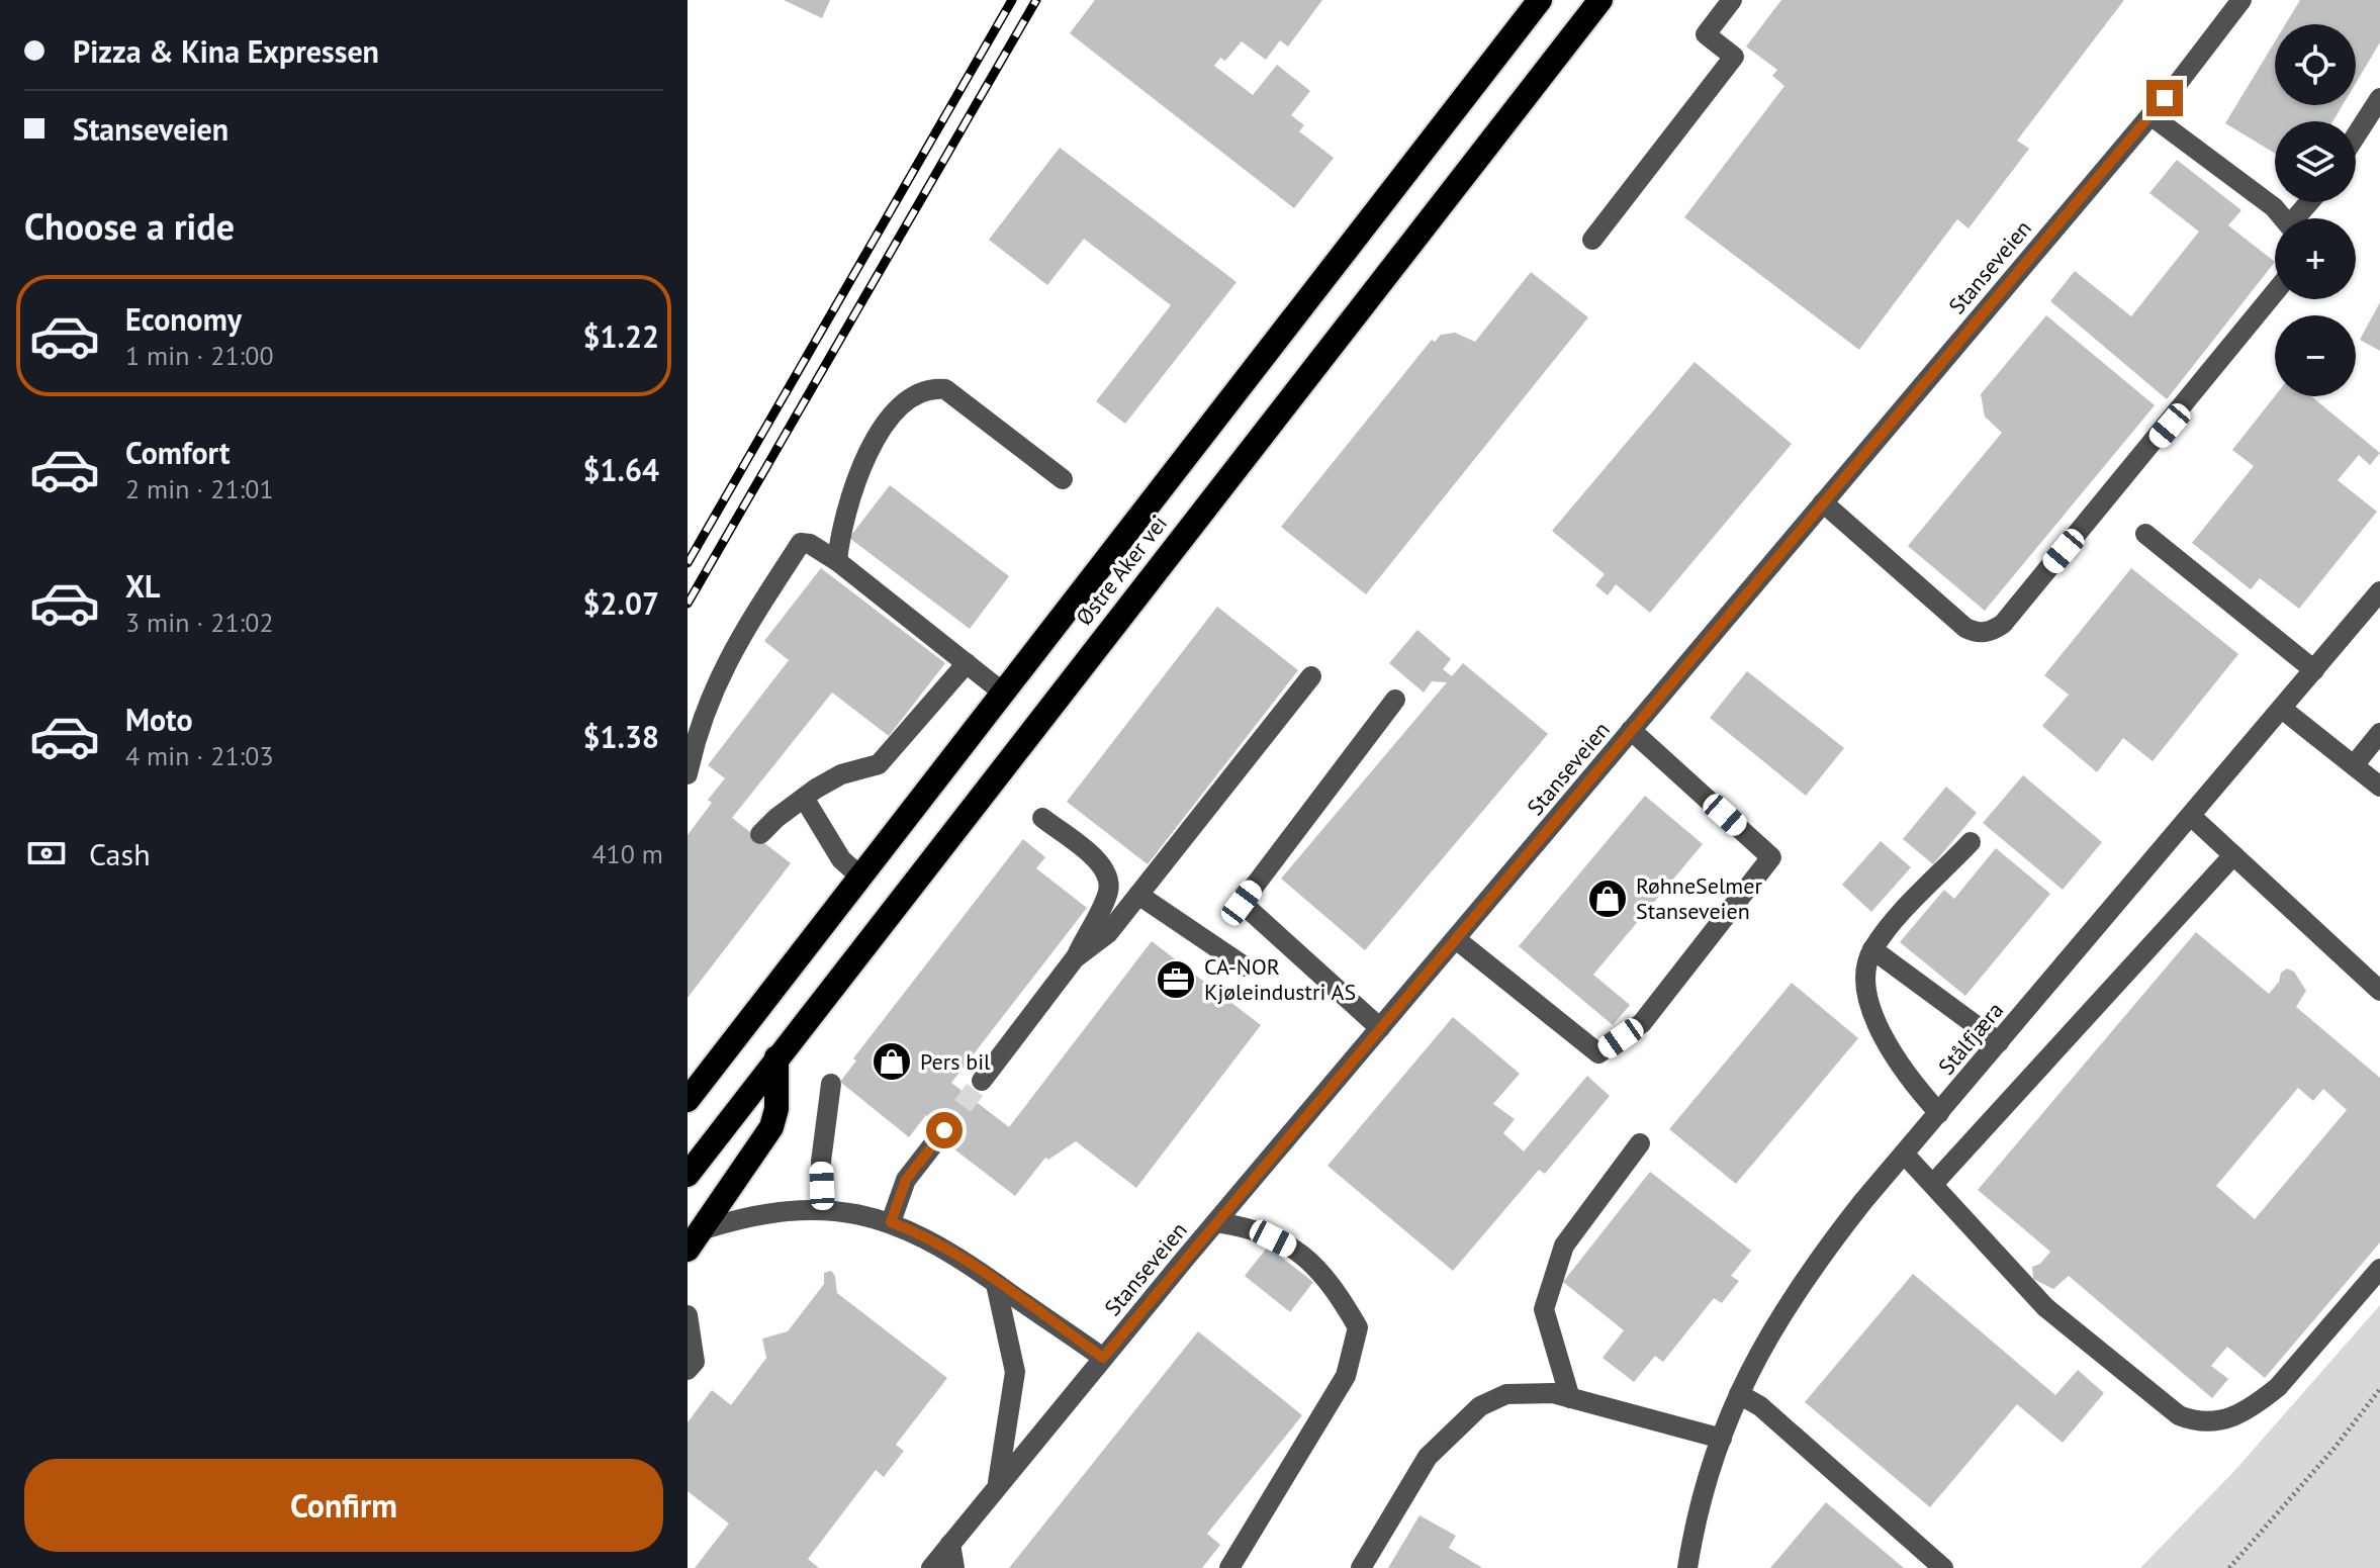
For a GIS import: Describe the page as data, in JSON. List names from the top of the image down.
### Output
{
  "streets": {
    "highway": ["Østre Aker vei"],
    "street": ["Stanseveien", "Stålfjæra"]
  },
  "places": {
    "shop": ["RøhneSelmer Stanseveien", "Pers bil"],
    "office": ["CA-NOR Kjøleindustri AS"]
  },
  "page": {
    "banner": ["Pizza & Kina Expressen", "Stanseveien"],
    "map_buttons": ["+", "−"],
    "heading": "Choose a ride",
    "list": [
      {
        "name": "Economy",
        "note": "1 min · 21:00",
        "value": "$1.22"
      },
      {
        "name": "Comfort",
        "note": "2 min · 21:01",
        "value": "$1.64"
      },
      {
        "name": "XL",
        "note": "3 min · 21:02",
        "value": "$2.07"
      },
      {
        "name": "Moto",
        "note": "4 min · 21:03",
        "value": "$1.38"
      }
    ],
    "pay": ["Cash", "410 m"],
    "buttons": "Confirm"
  }
}
